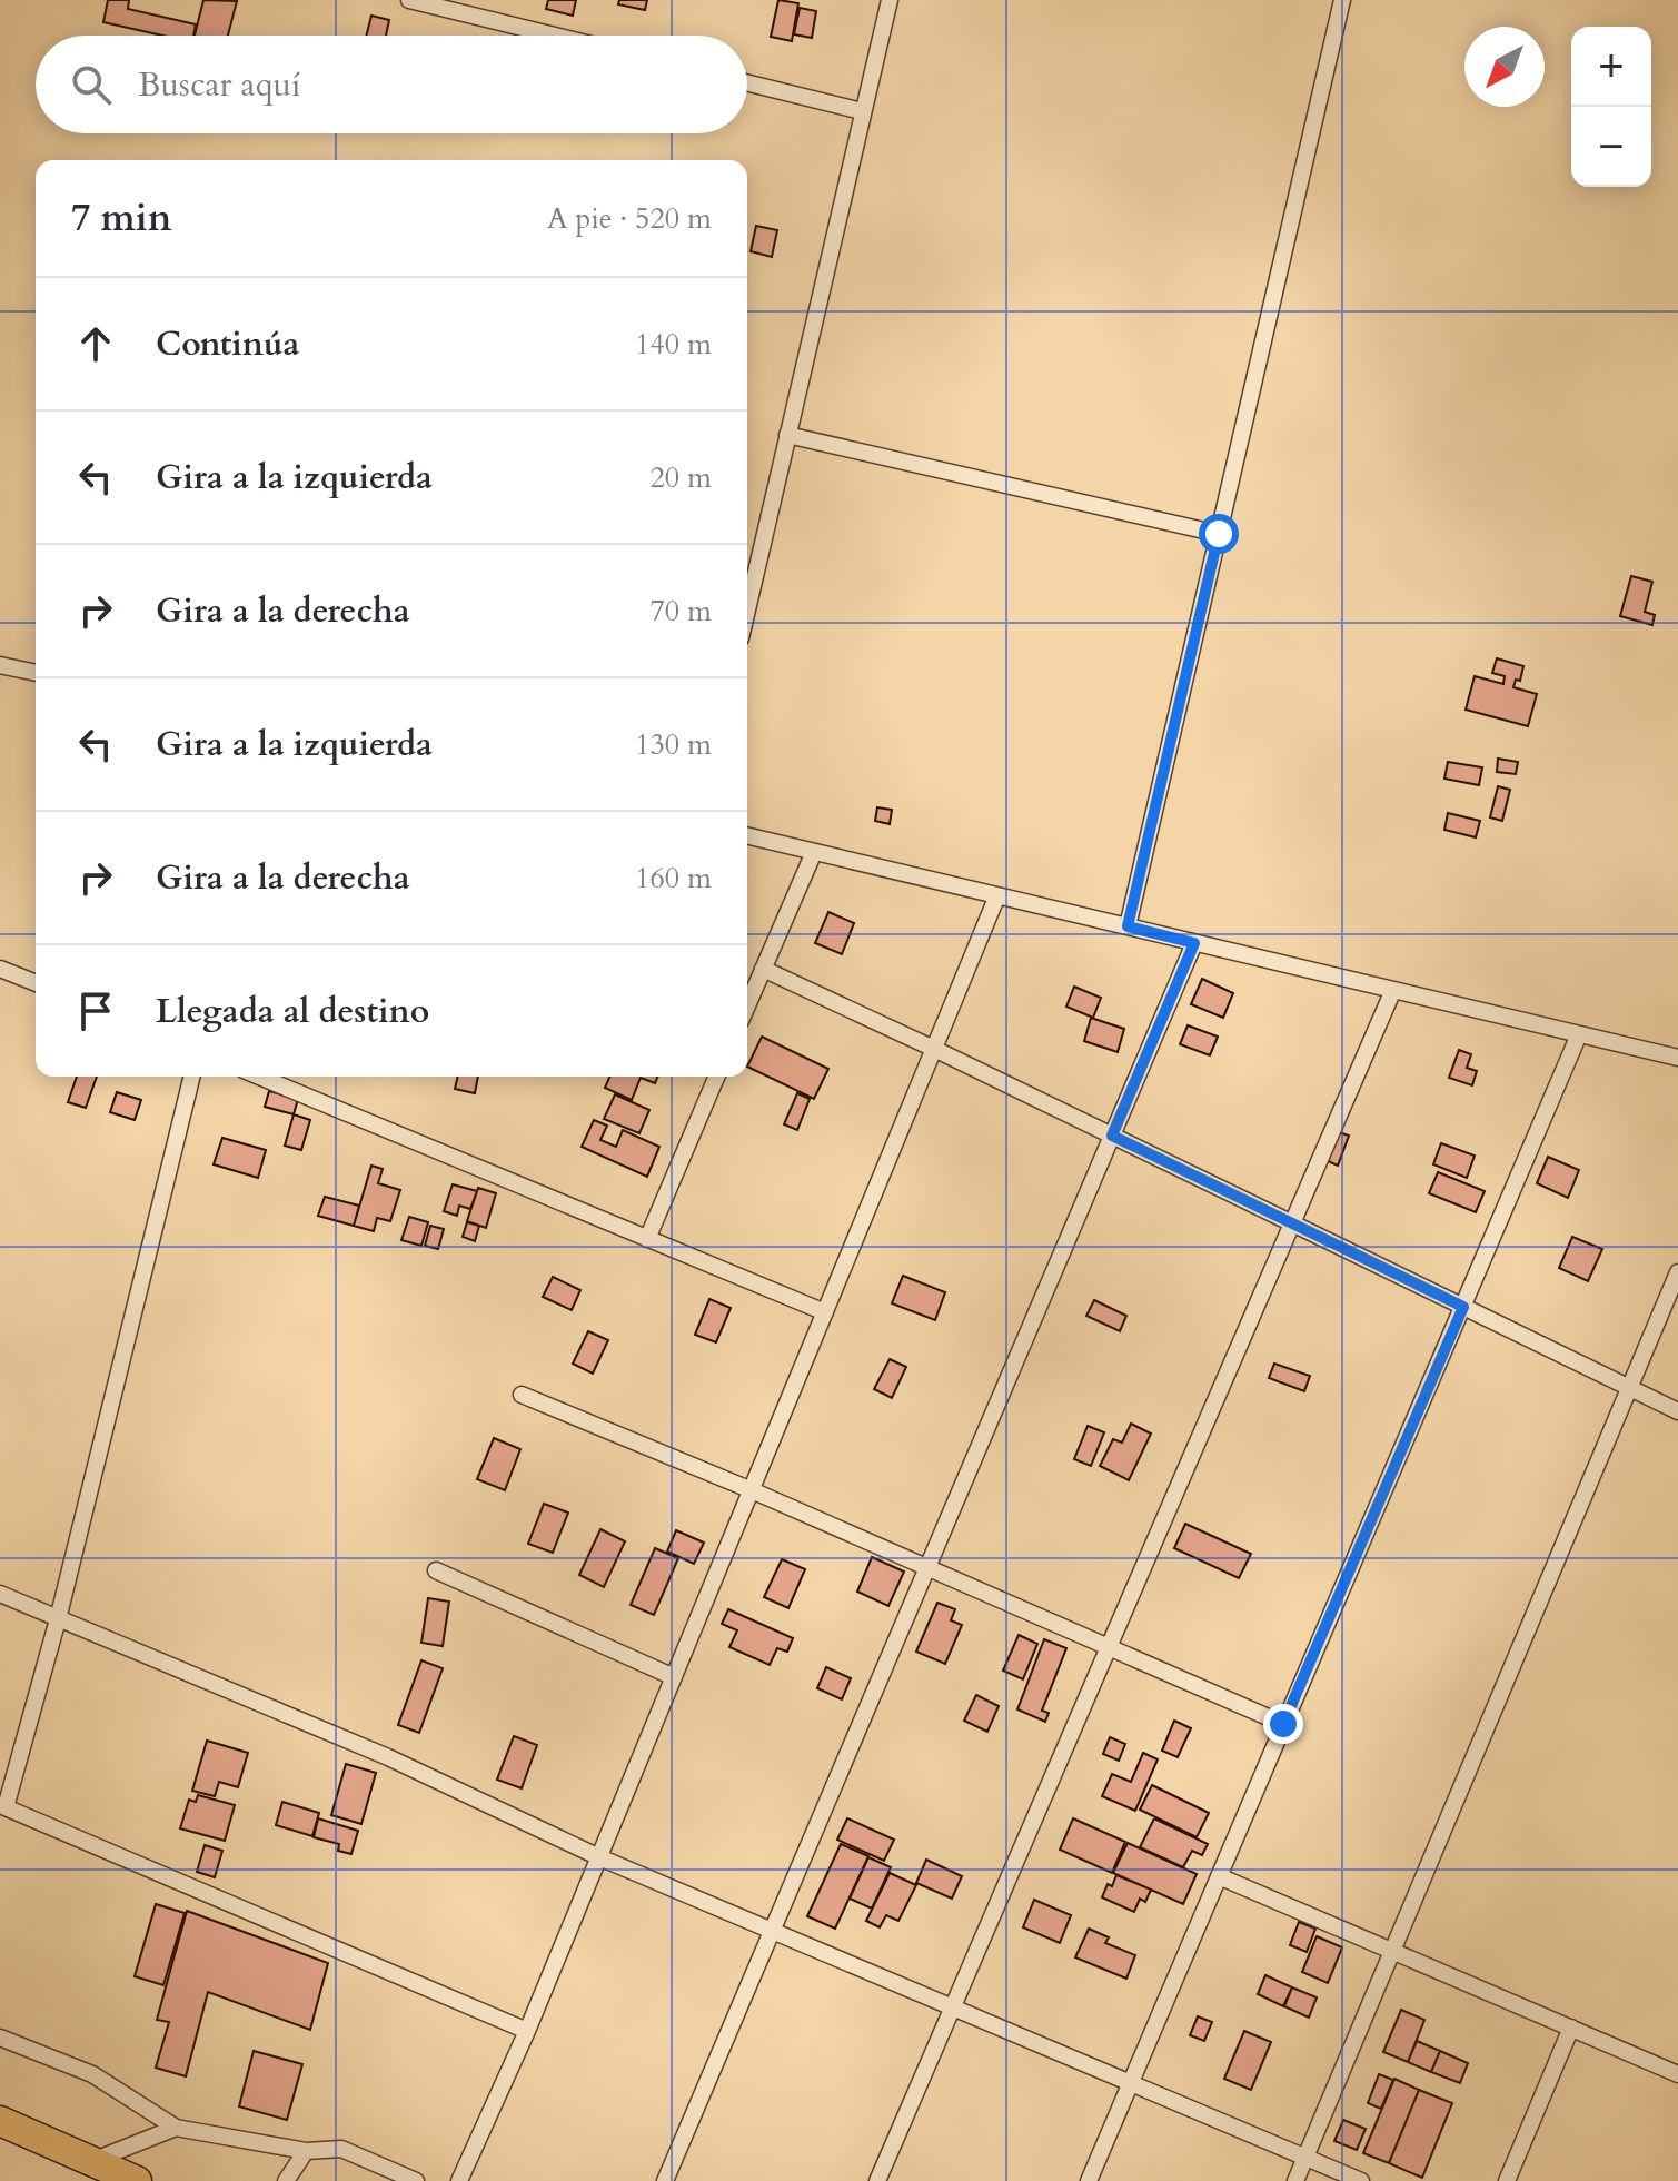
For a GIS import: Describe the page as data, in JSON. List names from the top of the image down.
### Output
{
  "north": "bottom left",
  "page": {
    "map_buttons": ["+", "−"],
    "search": "Buscar aquí",
    "heading": ["7 min", "A pie · 520 m"],
    "list": [
      ["Continúa", "140 m"],
      ["Gira a la izquierda", "20 m"],
      ["Gira a la derecha", "70 m"],
      ["Gira a la izquierda", "130 m"],
      ["Gira a la derecha", "160 m"],
      "Llegada al destino"
    ]
  }
}
